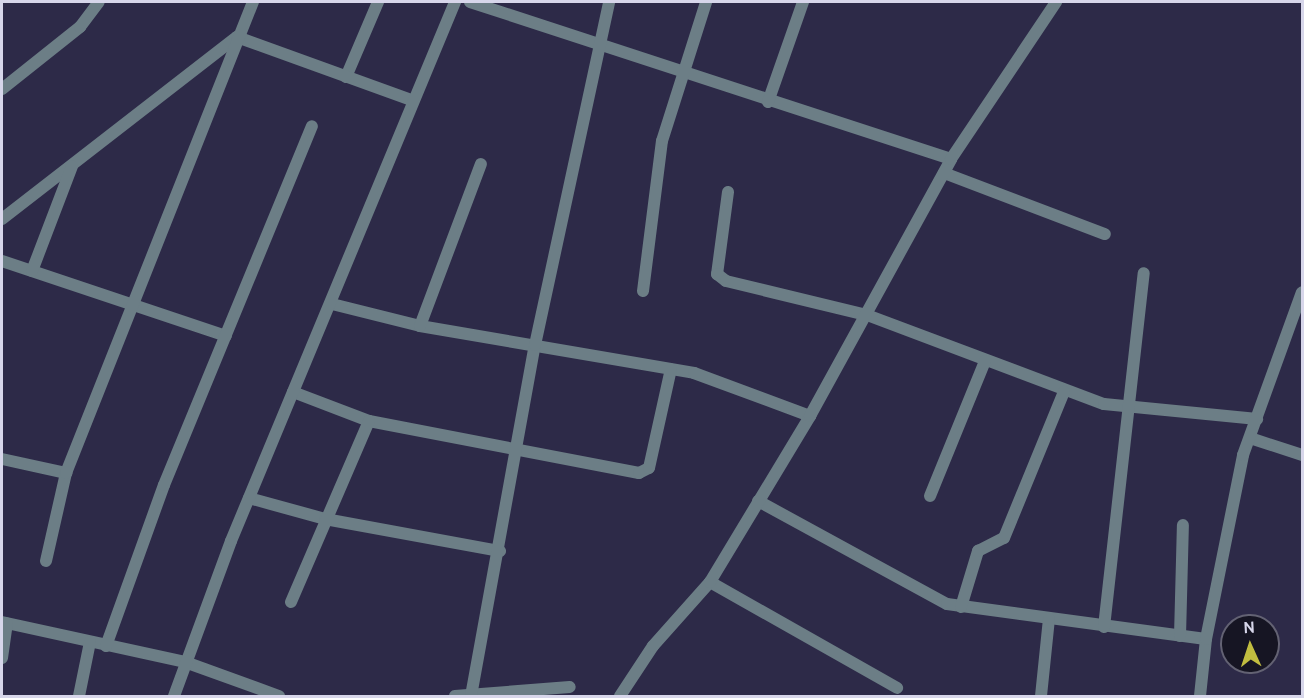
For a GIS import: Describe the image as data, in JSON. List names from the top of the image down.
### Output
{
  "north": "top"
}
